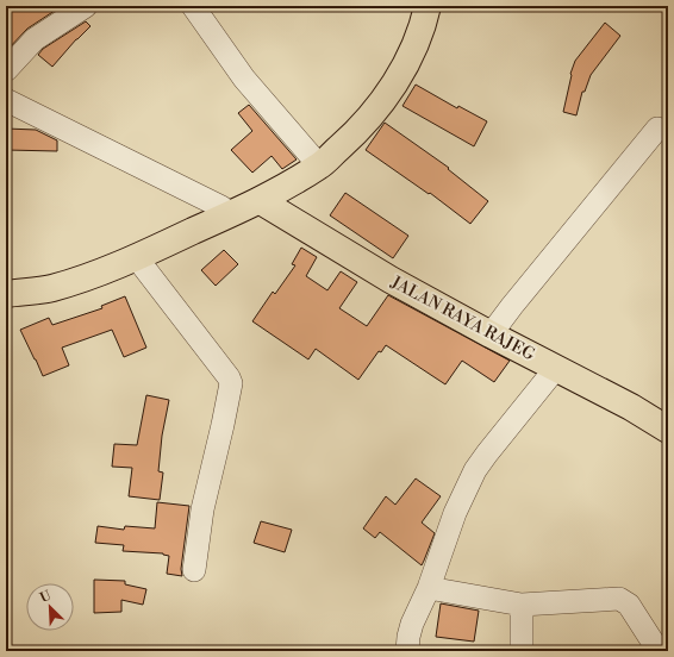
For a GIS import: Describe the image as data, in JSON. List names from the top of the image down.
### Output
{
  "streets": {
    "main road": ["JALAN RAYA RAJEG"]
  },
  "north": "top left"
}
